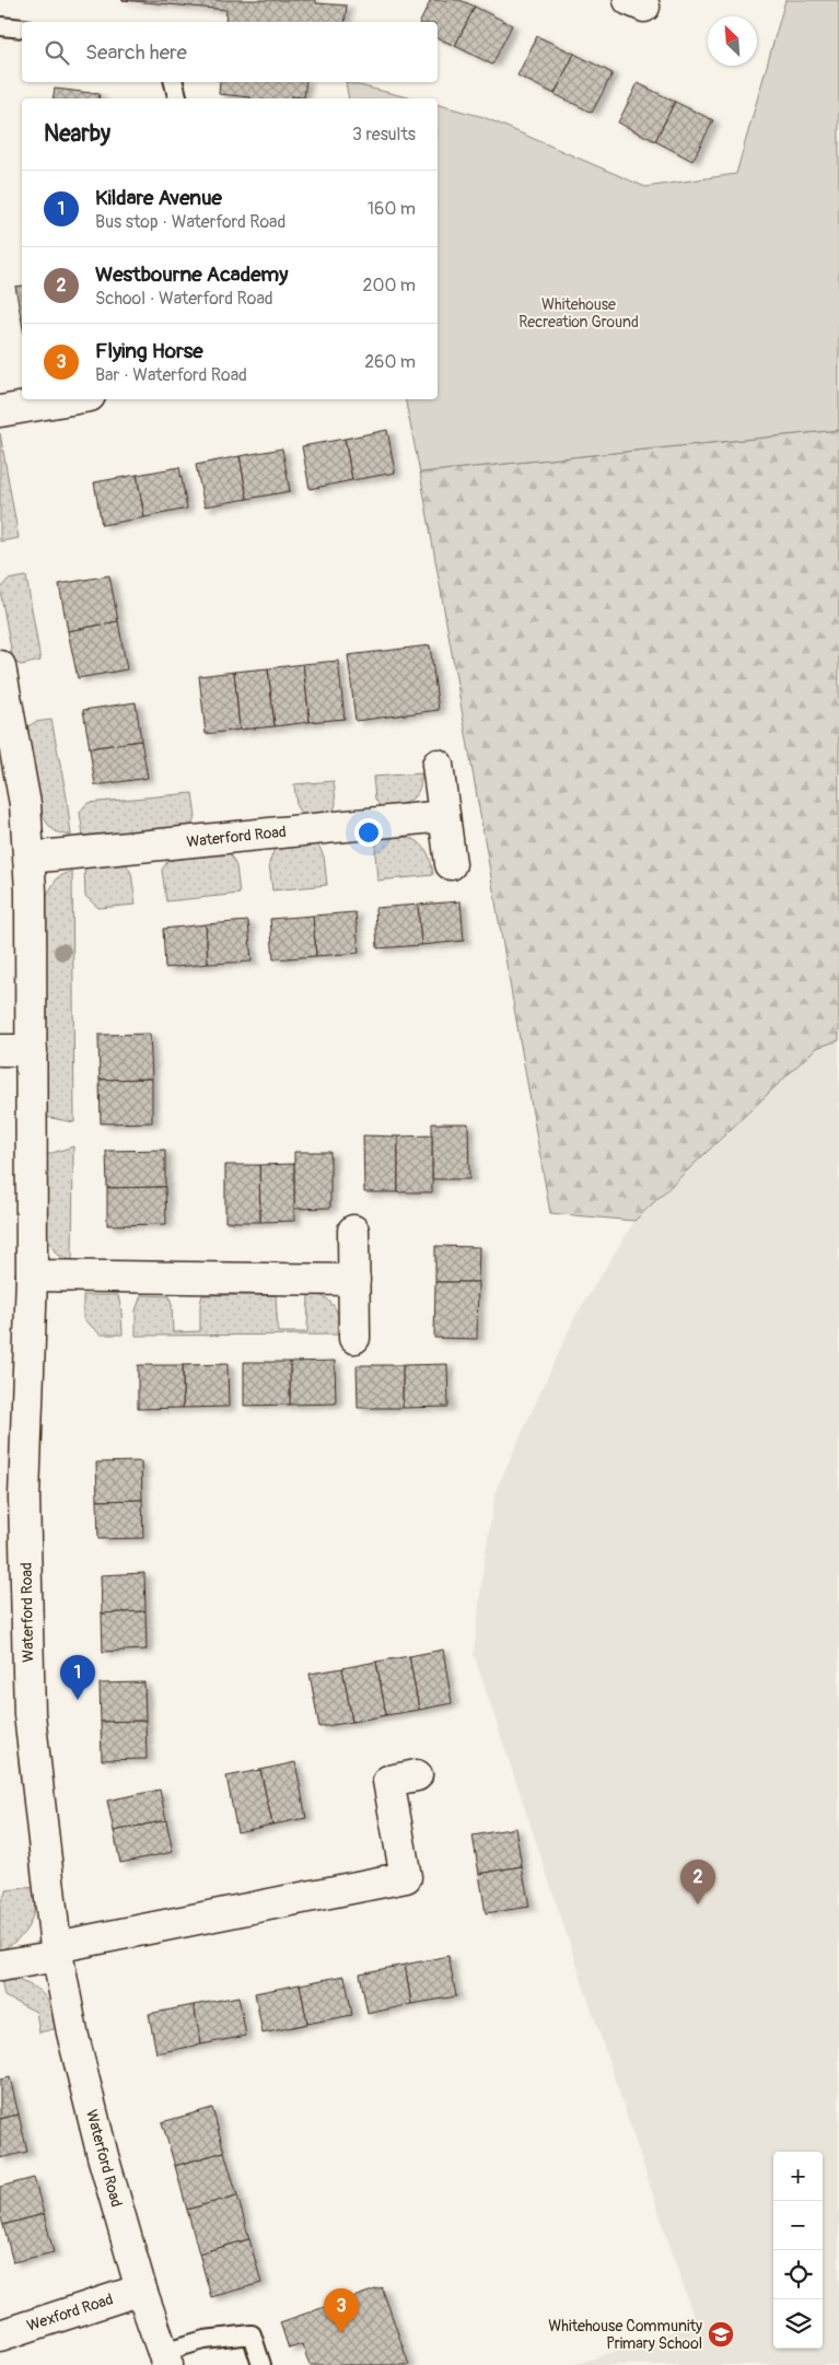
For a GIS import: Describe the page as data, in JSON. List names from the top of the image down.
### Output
{
  "streets": {
    "street": ["Waterford Road", "Wexford Road"]
  },
  "crossings": [
    ["Waterford Road", "Wexford Road"]
  ],
  "parks": ["Whitehouse Recreation Ground"],
  "places": {
    "school or university": ["Whitehouse Community Primary School"]
  },
  "north": "top left",
  "page": {
    "search": "Search here",
    "heading": ["Nearby", "3 results"],
    "list": [
      {
        "mark": "1",
        "name": "Kildare Avenue",
        "note": "Bus stop · Waterford Road",
        "value": "160 m"
      },
      {
        "mark": "2",
        "name": "Westbourne Academy",
        "note": "School · Waterford Road",
        "value": "200 m"
      },
      {
        "mark": "3",
        "name": "Flying Horse",
        "note": "Bar · Waterford Road",
        "value": "260 m"
      }
    ],
    "pins": ["1", "2", "3"],
    "map_buttons": ["+", "−"]
  }
}
